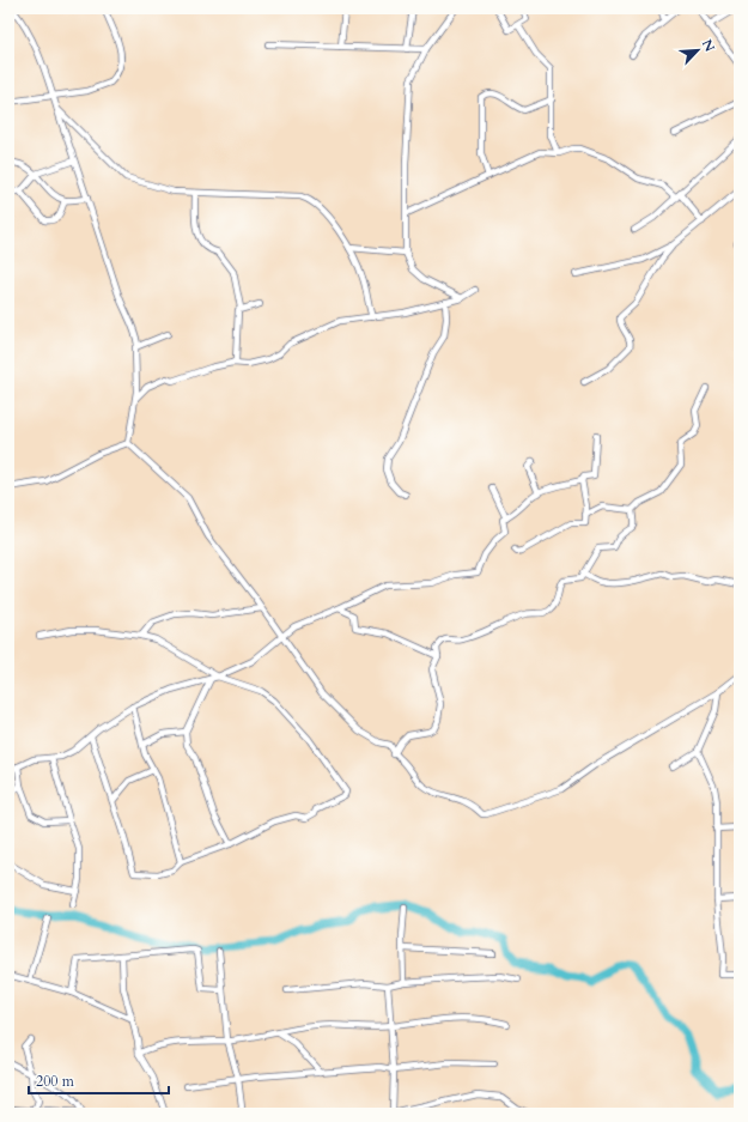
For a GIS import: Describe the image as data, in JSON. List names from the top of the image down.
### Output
{
  "scale_bar": "200 m",
  "north": "top right"
}
